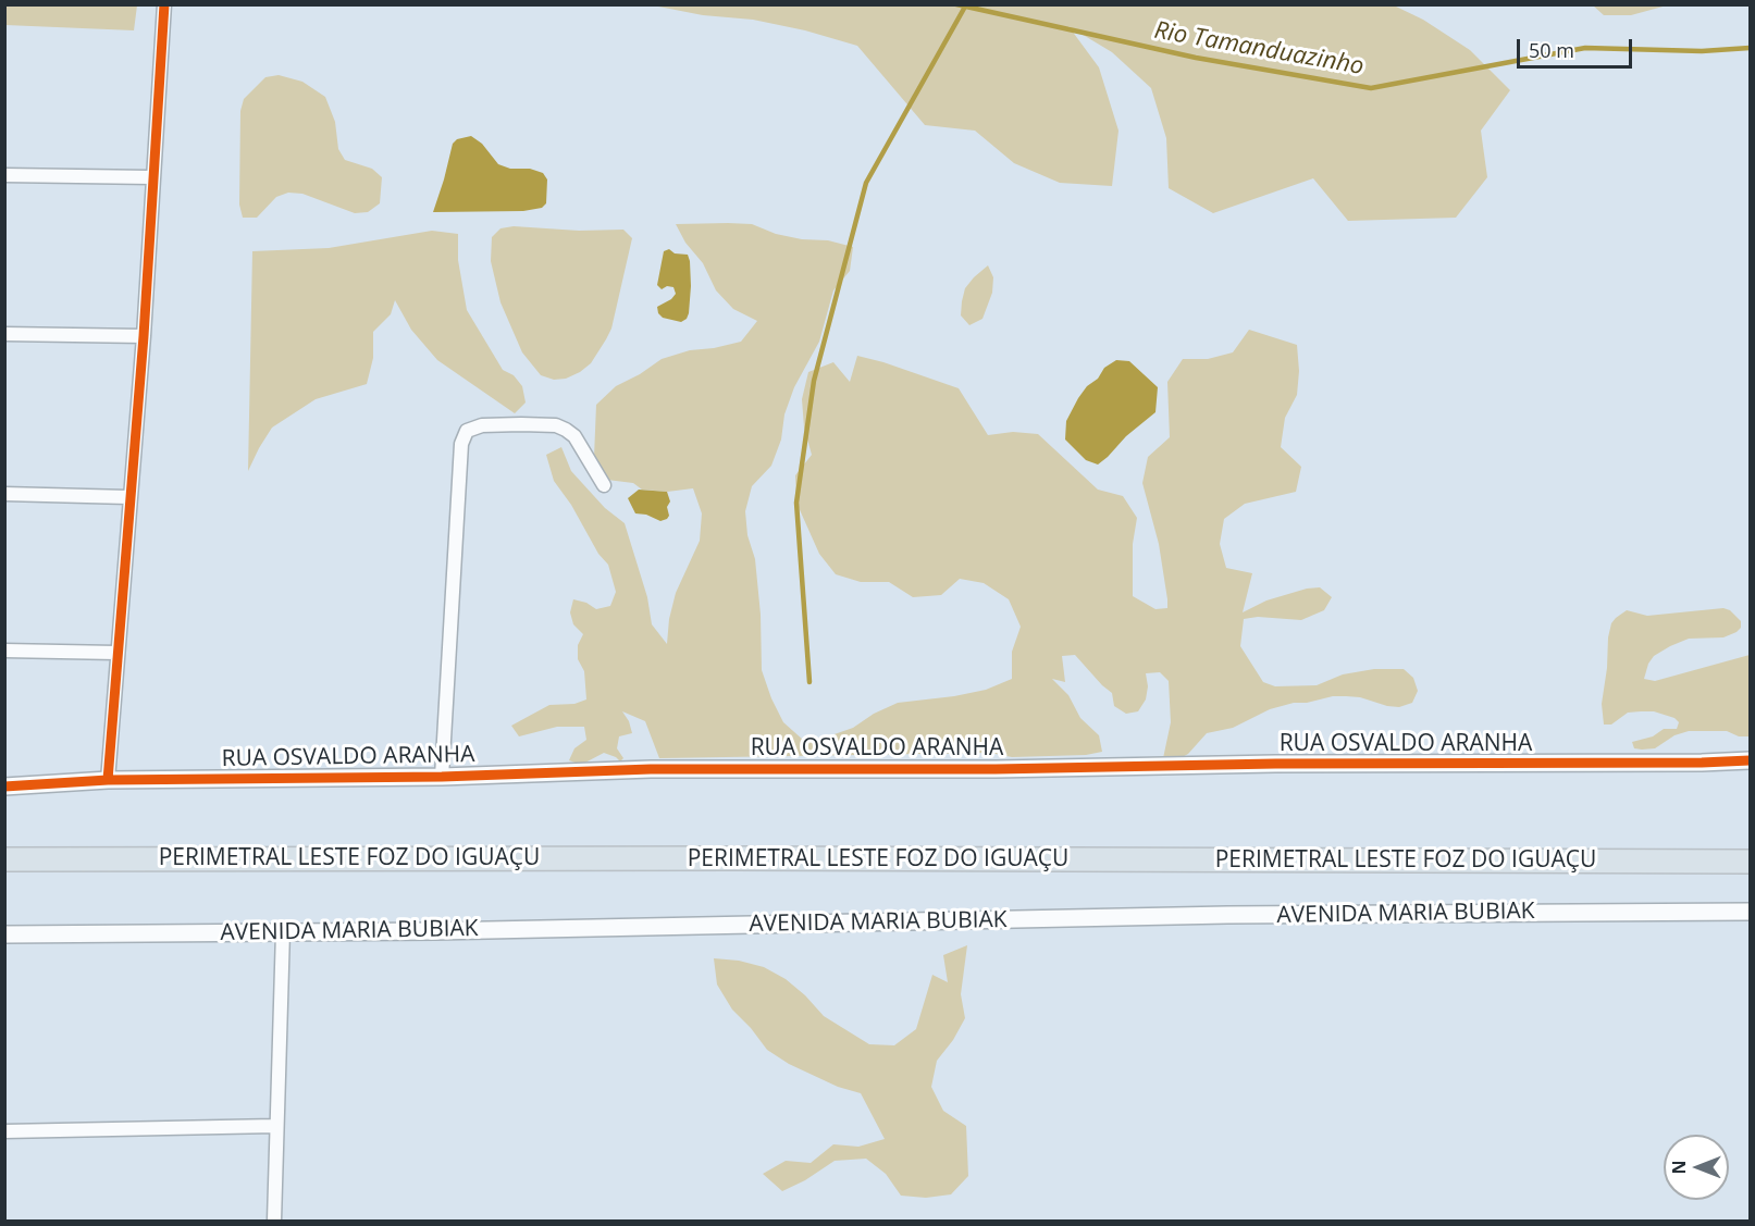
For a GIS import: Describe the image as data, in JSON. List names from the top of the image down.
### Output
{
  "streets": {
    "highway": ["PERIMETRAL LESTE FOZ DO IGUAÇU"],
    "street": ["RUA OSVALDO ARANHA", "AVENIDA MARIA BUBIAK"]
  },
  "water": ["Rio Tamanduazinho"],
  "scale_bar": "50 m",
  "north": "left"
}
